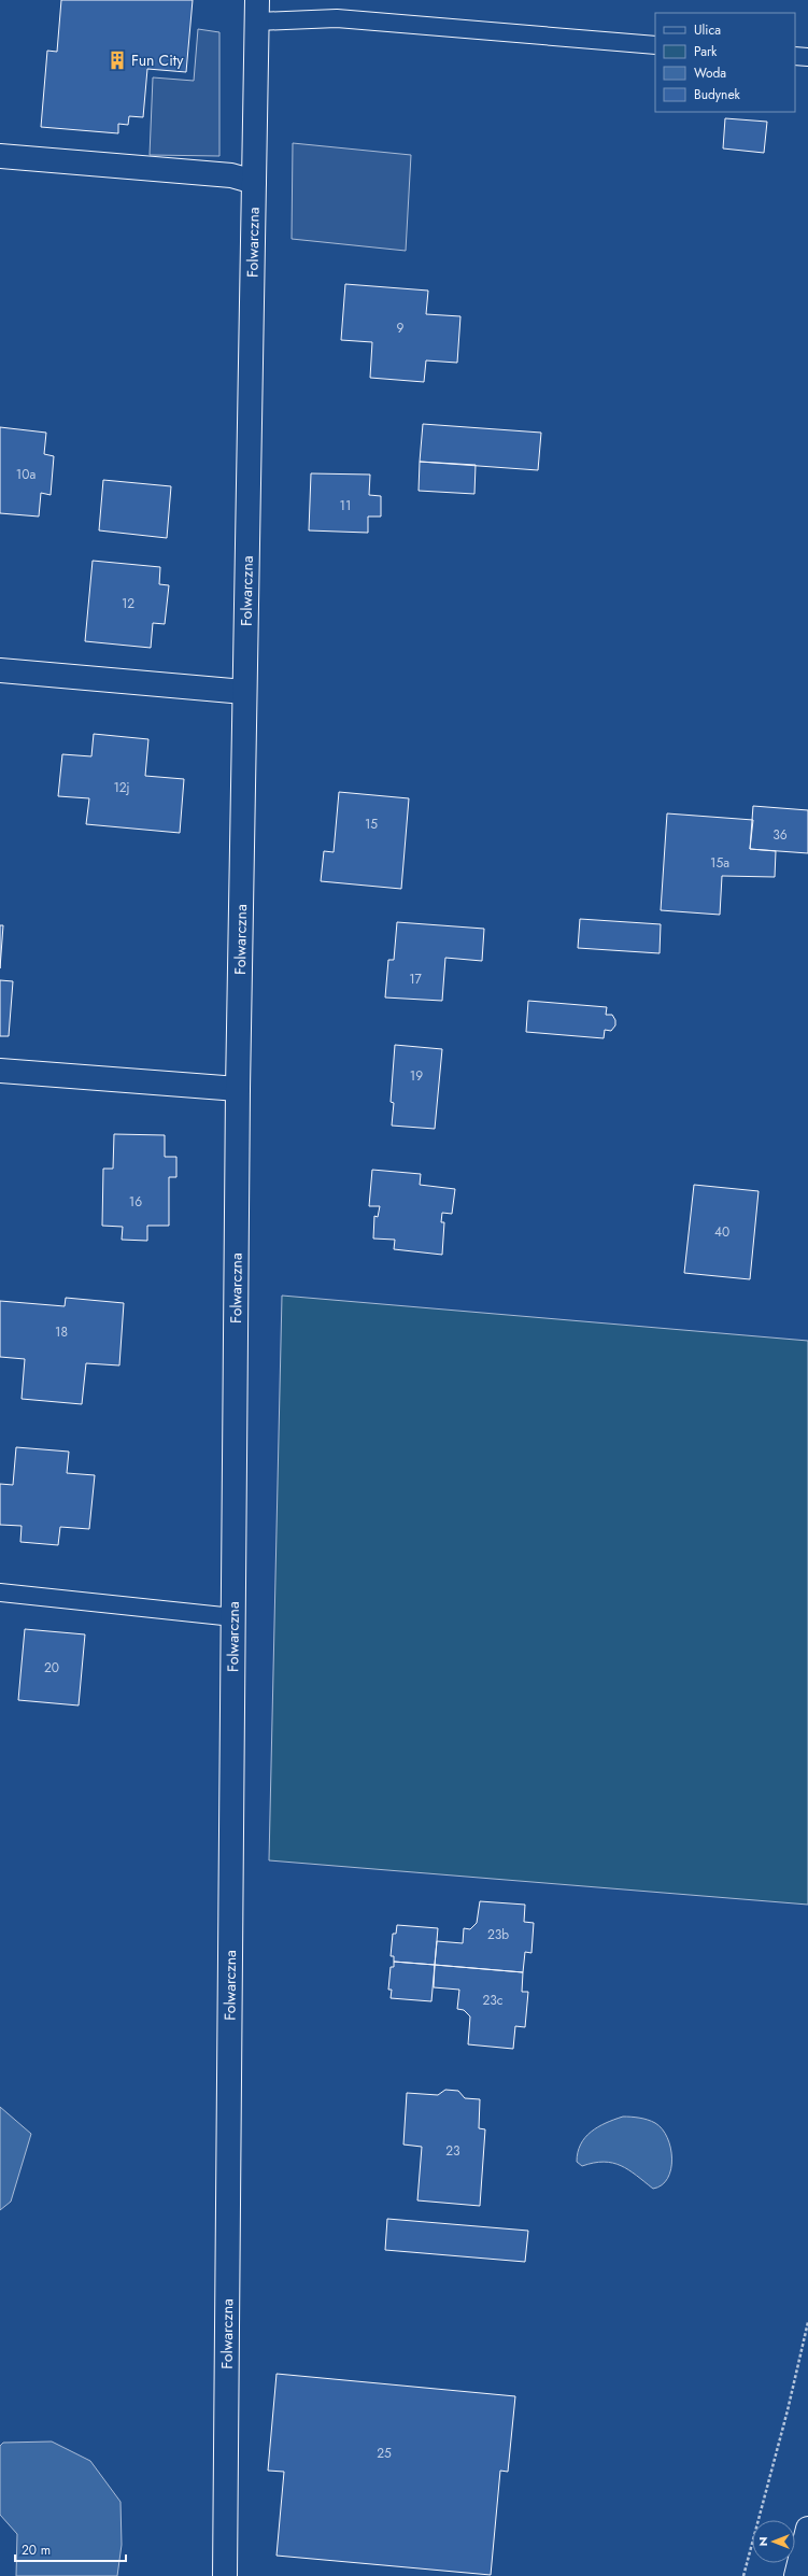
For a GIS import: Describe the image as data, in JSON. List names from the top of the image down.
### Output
{
  "streets": {
    "street": ["Folwarczna"]
  },
  "places": {
    "building": ["Fun City"]
  },
  "house_numbers": [
    "9",
    "10a",
    "11",
    "12",
    "12j",
    "15",
    "36",
    "15a",
    "17",
    "19",
    "16",
    "40",
    "18",
    "20",
    "23b",
    "23c",
    "23",
    "25"
  ],
  "legend": [
    "Ulica",
    "Park",
    "Woda",
    "Budynek"
  ],
  "scale_bar": "20 m",
  "north": "left"
}
